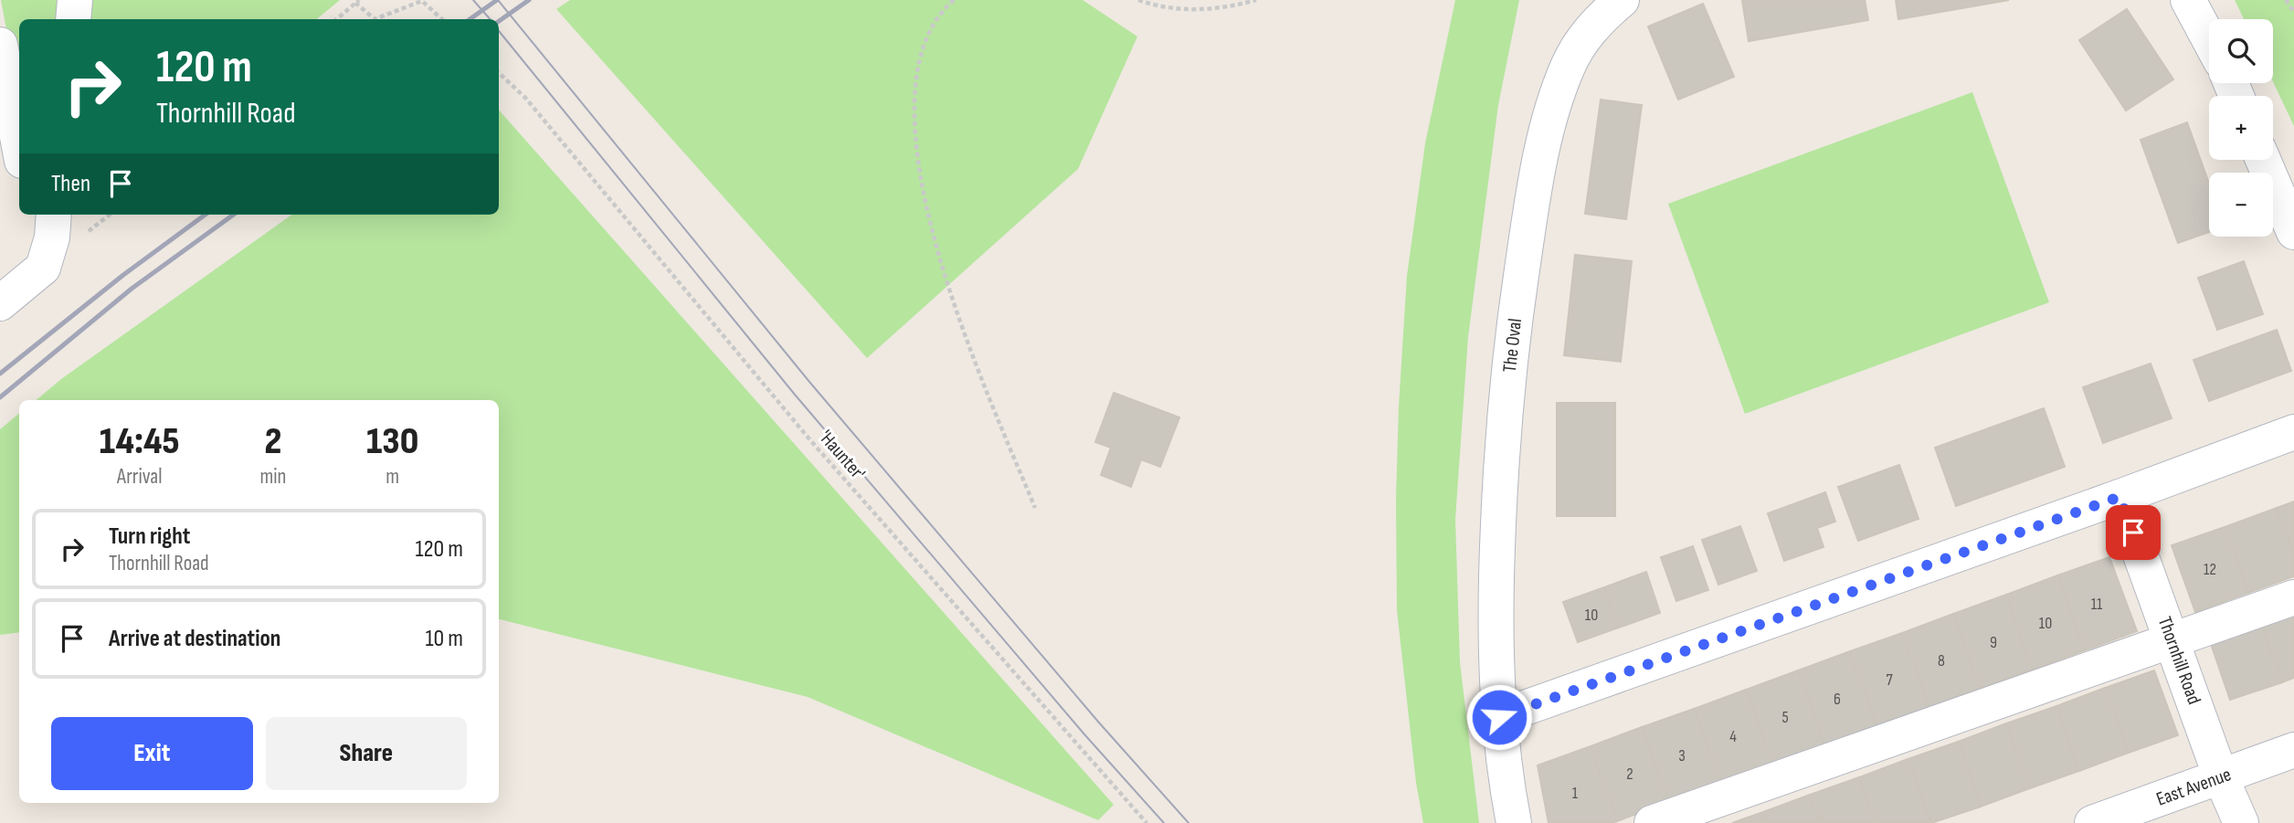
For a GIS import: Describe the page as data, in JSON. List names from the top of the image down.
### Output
{
  "streets": {
    "street": ["The Oval", "Thornhill Road", "East Avenue"],
    "path": ["'Haunter'"]
  },
  "crossings": [
    ["Thornhill Road", "East Avenue"]
  ],
  "house_numbers": [
    "12",
    "11",
    "10",
    "10",
    "9",
    "8",
    "7",
    "6",
    "5",
    "4",
    "3",
    "2",
    "1"
  ],
  "page": {
    "map_buttons": ["+", "−"],
    "turn": ["120 m", "Thornhill Road"],
    "then": "Then",
    "eta": [
      "14:45",
      "Arrival",
      "2",
      "min",
      "130",
      "m"
    ],
    "list": [
      {
        "name": "Turn right",
        "note": "Thornhill Road",
        "value": "120 m"
      },
      {
        "name": "Arrive at destination",
        "value": "10 m"
      }
    ],
    "buttons": ["Exit", "Share"]
  }
}
